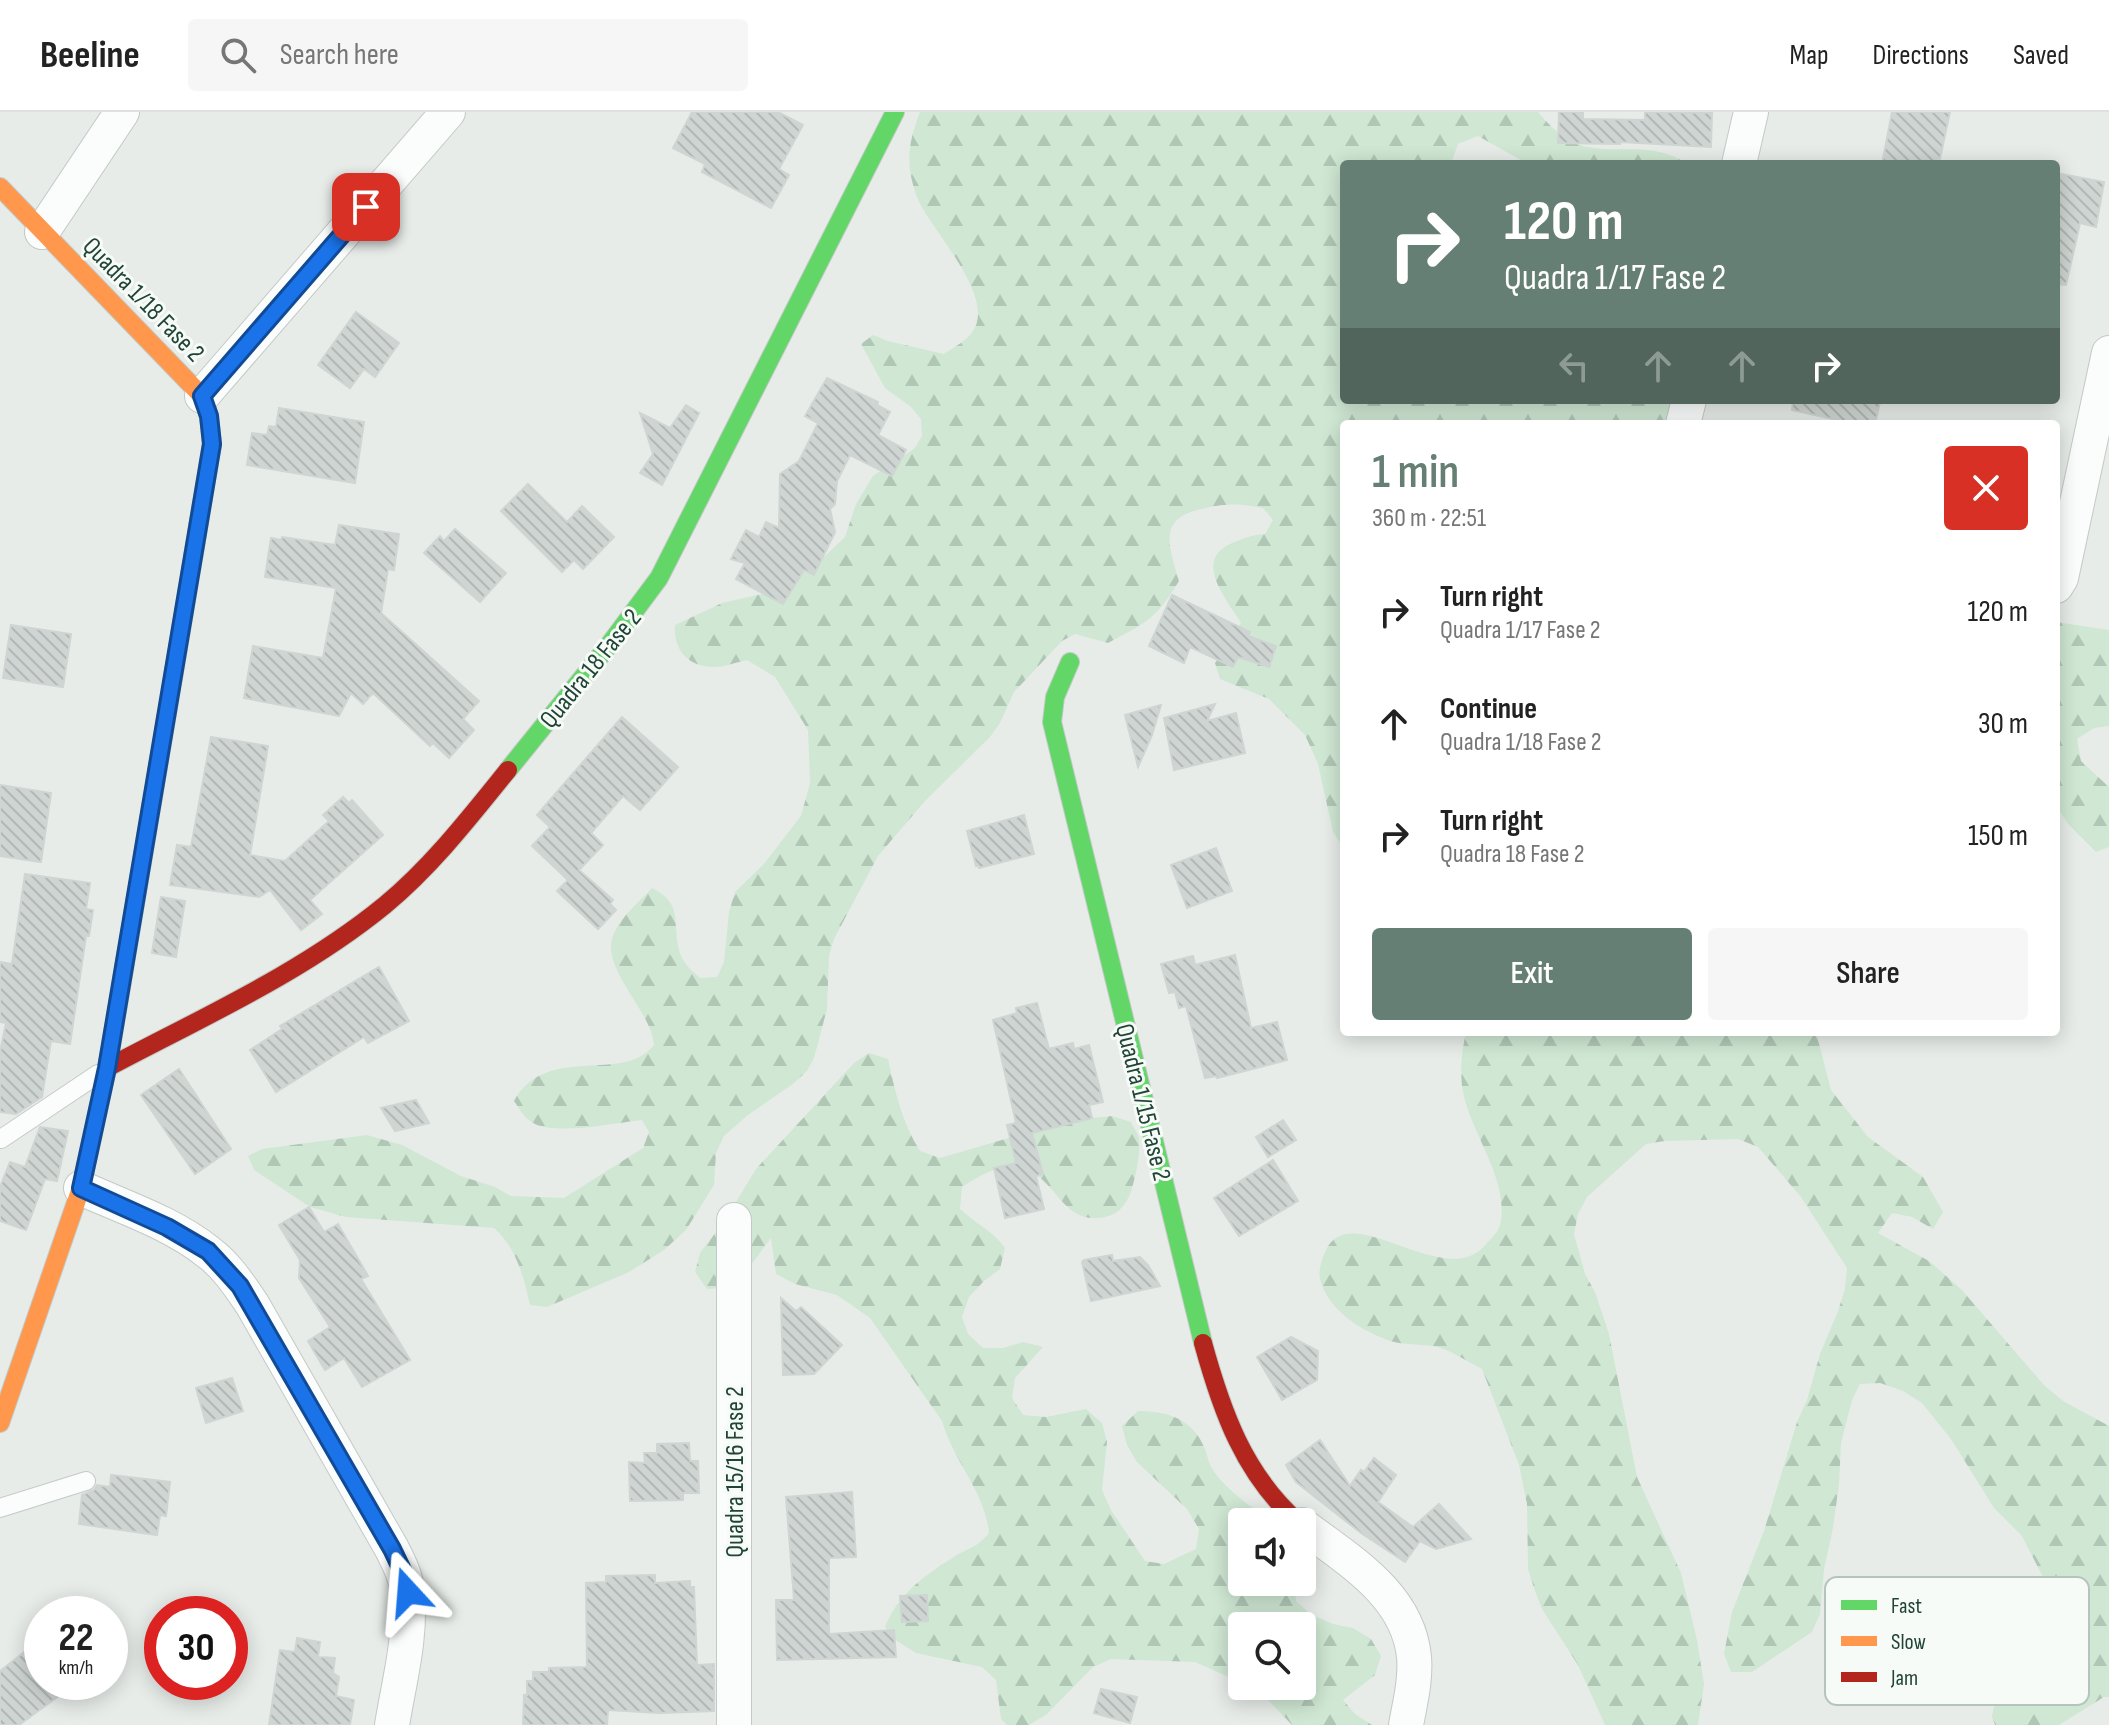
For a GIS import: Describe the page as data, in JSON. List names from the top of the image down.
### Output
{
  "streets": {
    "street": [
      "Quadra 1/18 Fase 2",
      "Quadra 18 Fase 2",
      "Quadra 1/15 Fase 2",
      "Quadra 15/16 Fase 2"
    ]
  },
  "crossings": [
    ["Quadra 1/18 Fase 2", "Quadra 18 Fase 2"]
  ],
  "legend": ["Fast", "Slow", "Jam"],
  "page": {
    "header": "Beeline",
    "search": "Search here",
    "nav": ["Map", "Directions", "Saved"],
    "turn": ["120 m", "Quadra 1/17 Fase 2"],
    "heading": ["1 min", "360 m · 22:51"],
    "list": [
      {
        "name": "Turn right",
        "note": "Quadra 1/17 Fase 2",
        "value": "120 m"
      },
      {
        "name": "Continue",
        "note": "Quadra 1/18 Fase 2",
        "value": "30 m"
      },
      {
        "name": "Turn right",
        "note": "Quadra 18 Fase 2",
        "value": "150 m"
      }
    ],
    "buttons": ["Exit", "Share"],
    "speed": "22 km/h",
    "limit": "30"
  }
}
